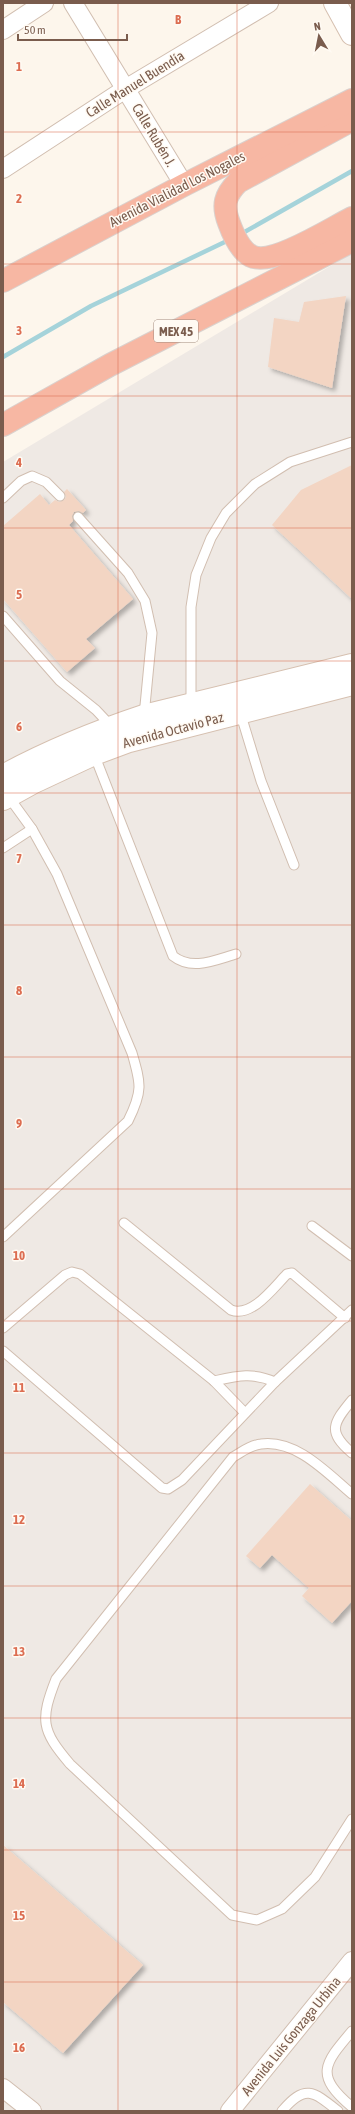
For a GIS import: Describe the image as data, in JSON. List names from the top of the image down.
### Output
{
  "streets": {
    "highway": ["Avenida Vialidad Los Nogales", "MEX 45"],
    "street": [
      "Calle Manuel Buendía",
      "Calle Rubén J.",
      "Avenida Octavio Paz",
      "Avenida Luis Gonzaga Urbina"
    ]
  },
  "crossings": [
    ["Calle Manuel Buendía", "Calle Rubén J."],
    ["Calle Rubén J.", "Avenida Vialidad Los Nogales"]
  ],
  "scale_bar": "50 m",
  "north": "top",
  "grid": {
    "columns": ["B"],
    "rows": [
      "1",
      "2",
      "3",
      "4",
      "5",
      "6",
      "7",
      "8",
      "9",
      "10",
      "11",
      "12",
      "13",
      "14",
      "15",
      "16"
    ]
  }
}
